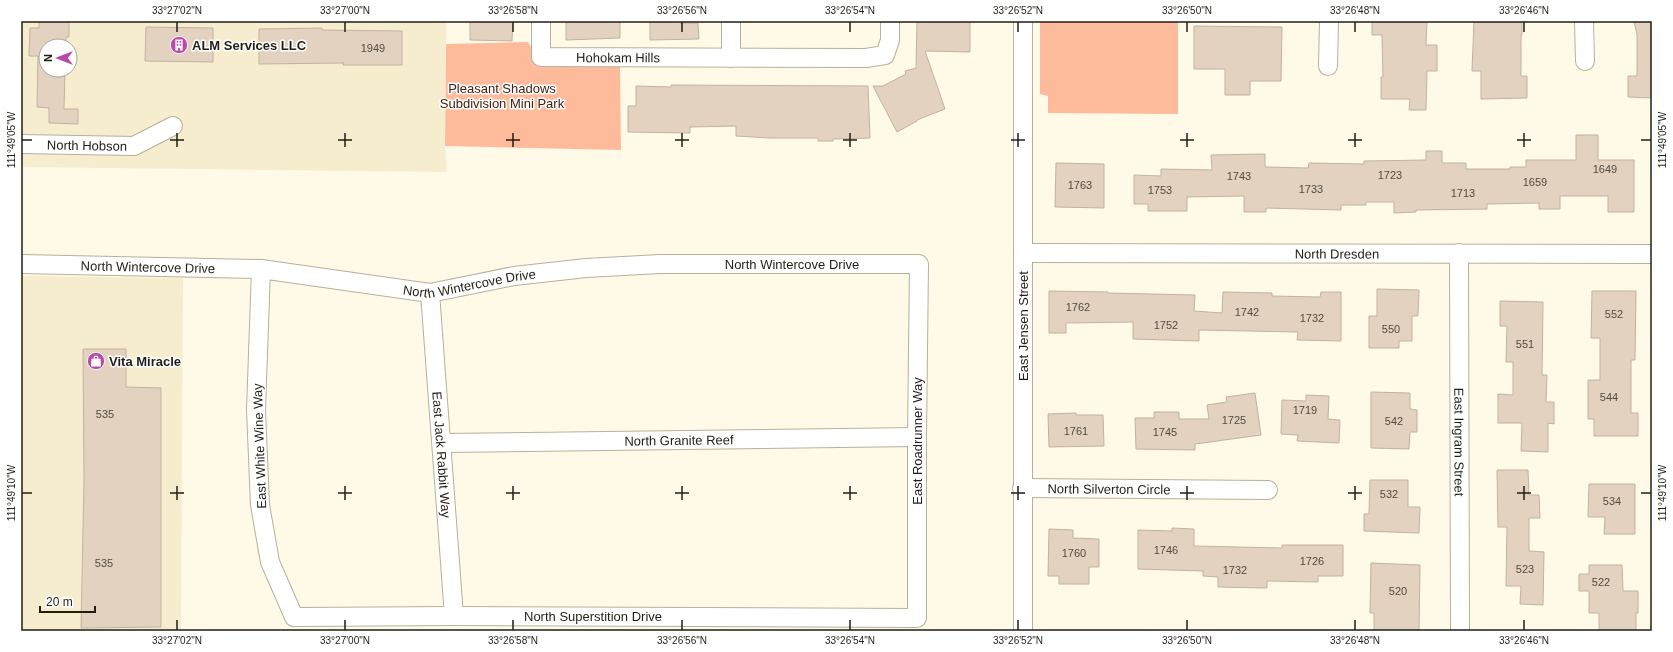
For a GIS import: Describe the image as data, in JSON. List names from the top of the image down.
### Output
{
  "streets": {
    "street": [
      "Hohokam Hills",
      "North Hobson",
      "North Dresden",
      "North Wintercove Drive",
      "East Jensen Street",
      "North Granite Reef",
      "East Roadrunner Way",
      "East Ingram Street",
      "East White Wine Way",
      "East Jack Rabbit Way",
      "North Silverton Circle",
      "North Superstition Drive"
    ]
  },
  "crossings": [
    ["North Dresden", "East Jensen Street"],
    ["North Dresden", "East Ingram Street"],
    ["North Wintercove Drive", "East Roadrunner Way"],
    ["North Wintercove Drive", "East White Wine Way"],
    ["North Wintercove Drive", "East Jack Rabbit Way"],
    ["East Jensen Street", "North Silverton Circle"],
    ["North Granite Reef", "East Roadrunner Way"],
    ["North Granite Reef", "East Jack Rabbit Way"],
    ["East Roadrunner Way", "North Superstition Drive"],
    ["East White Wine Way", "North Superstition Drive"],
    ["East Jack Rabbit Way", "North Superstition Drive"]
  ],
  "parks": ["Pleasant Shadows Subdivision Mini Park"],
  "places": {
    "building": ["ALM Services LLC"],
    "shop": ["Vita Miracle"]
  },
  "house_numbers": [
    "1949",
    "1649",
    "1723",
    "1743",
    "1659",
    "1763",
    "1733",
    "1753",
    "1713",
    "1762",
    "1742",
    "552",
    "1732",
    "1752",
    "550",
    "551",
    "544",
    "1719",
    "535",
    "1725",
    "542",
    "1761",
    "1745",
    "532",
    "534",
    "1746",
    "1760",
    "1726",
    "535",
    "523",
    "1732",
    "522",
    "520"
  ],
  "scale_bar": "20 m",
  "north": "left",
  "coordinates": [
    "33°27'02\"N",
    "33°27'00\"N",
    "33°26'58\"N",
    "33°26'56\"N",
    "33°26'54\"N",
    "33°26'52\"N",
    "33°26'50\"N",
    "33°26'48\"N",
    "33°26'46\"N",
    "111°49'05\"W",
    "111°49'10\"W"
  ]
}
